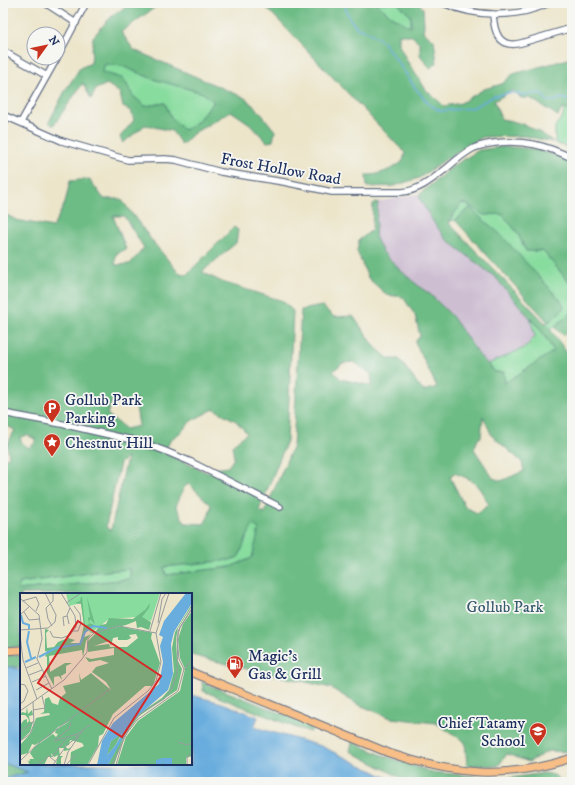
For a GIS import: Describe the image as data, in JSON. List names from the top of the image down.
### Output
{
  "streets": {
    "street": ["Frost Hollow Road"]
  },
  "parks": ["Gollub Park"],
  "places": {
    "parking": ["Gollub Park Parking"],
    "place": ["Chestnut Hill"],
    "fuel station": ["Magic's Gas & Grill"],
    "school or university": ["Chief Tatamy School"]
  },
  "north": "top right"
}
